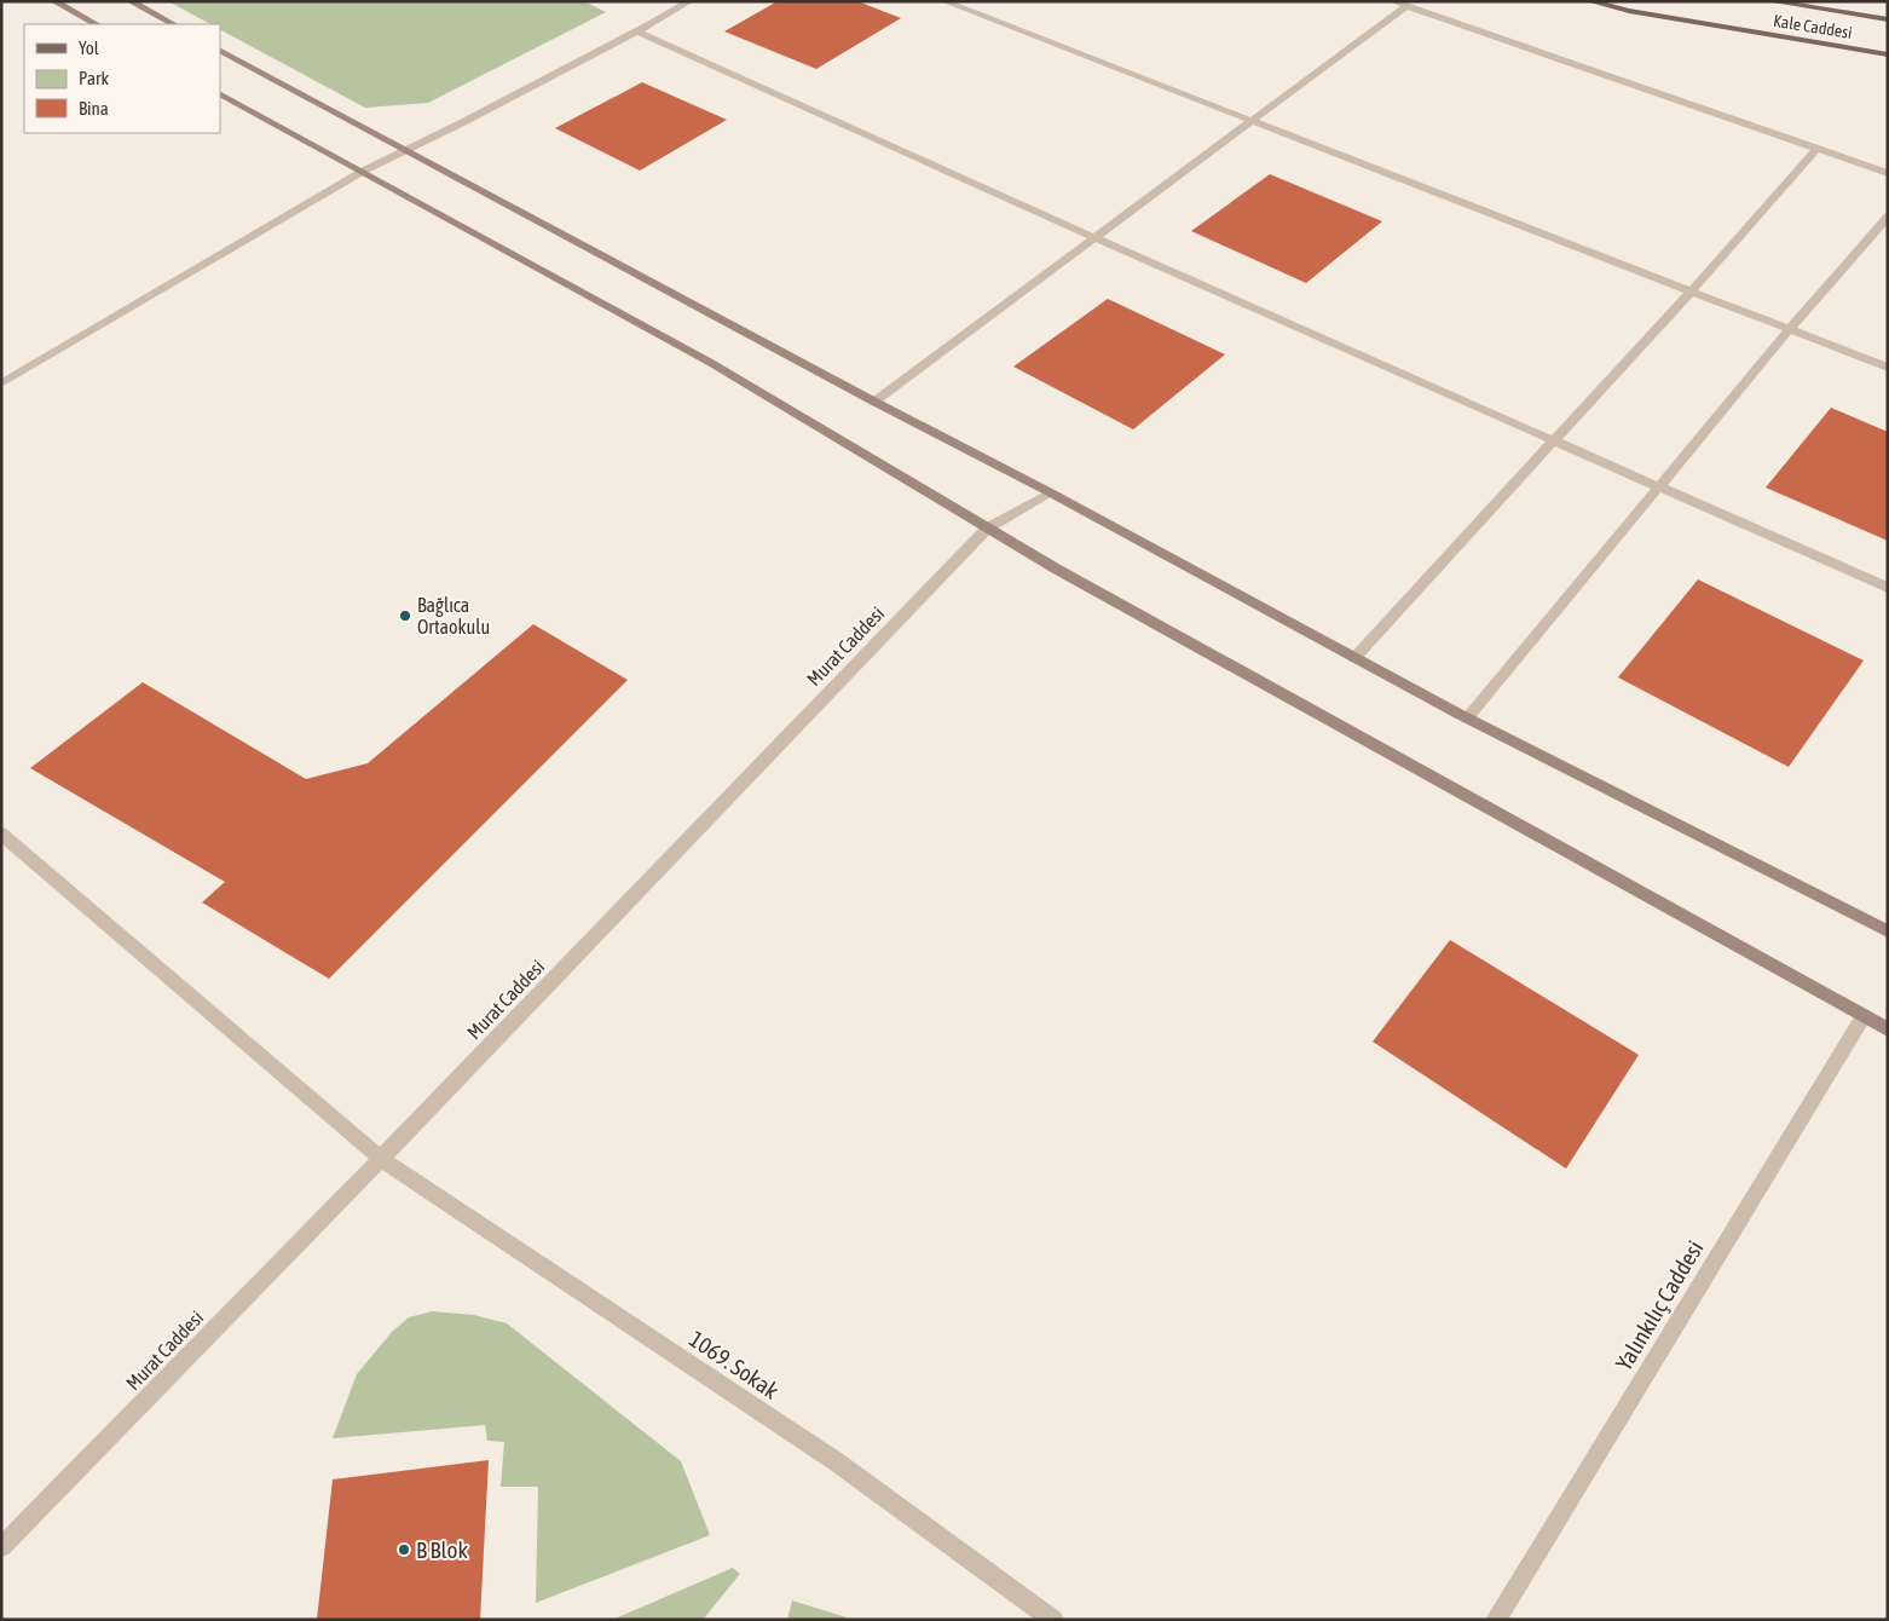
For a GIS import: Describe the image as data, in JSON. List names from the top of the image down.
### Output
{
  "streets": {
    "main road": ["Kale Caddesi"],
    "street": ["Murat Caddesi", "Yalınkılıç Caddesi", "1069. Sokak"]
  },
  "crossings": [
    ["Murat Caddesi", "1069. Sokak"]
  ],
  "places": ["Bağlıca Ortaokulu", "B Blok"],
  "legend": ["Yol", "Park", "Bina"]
}
